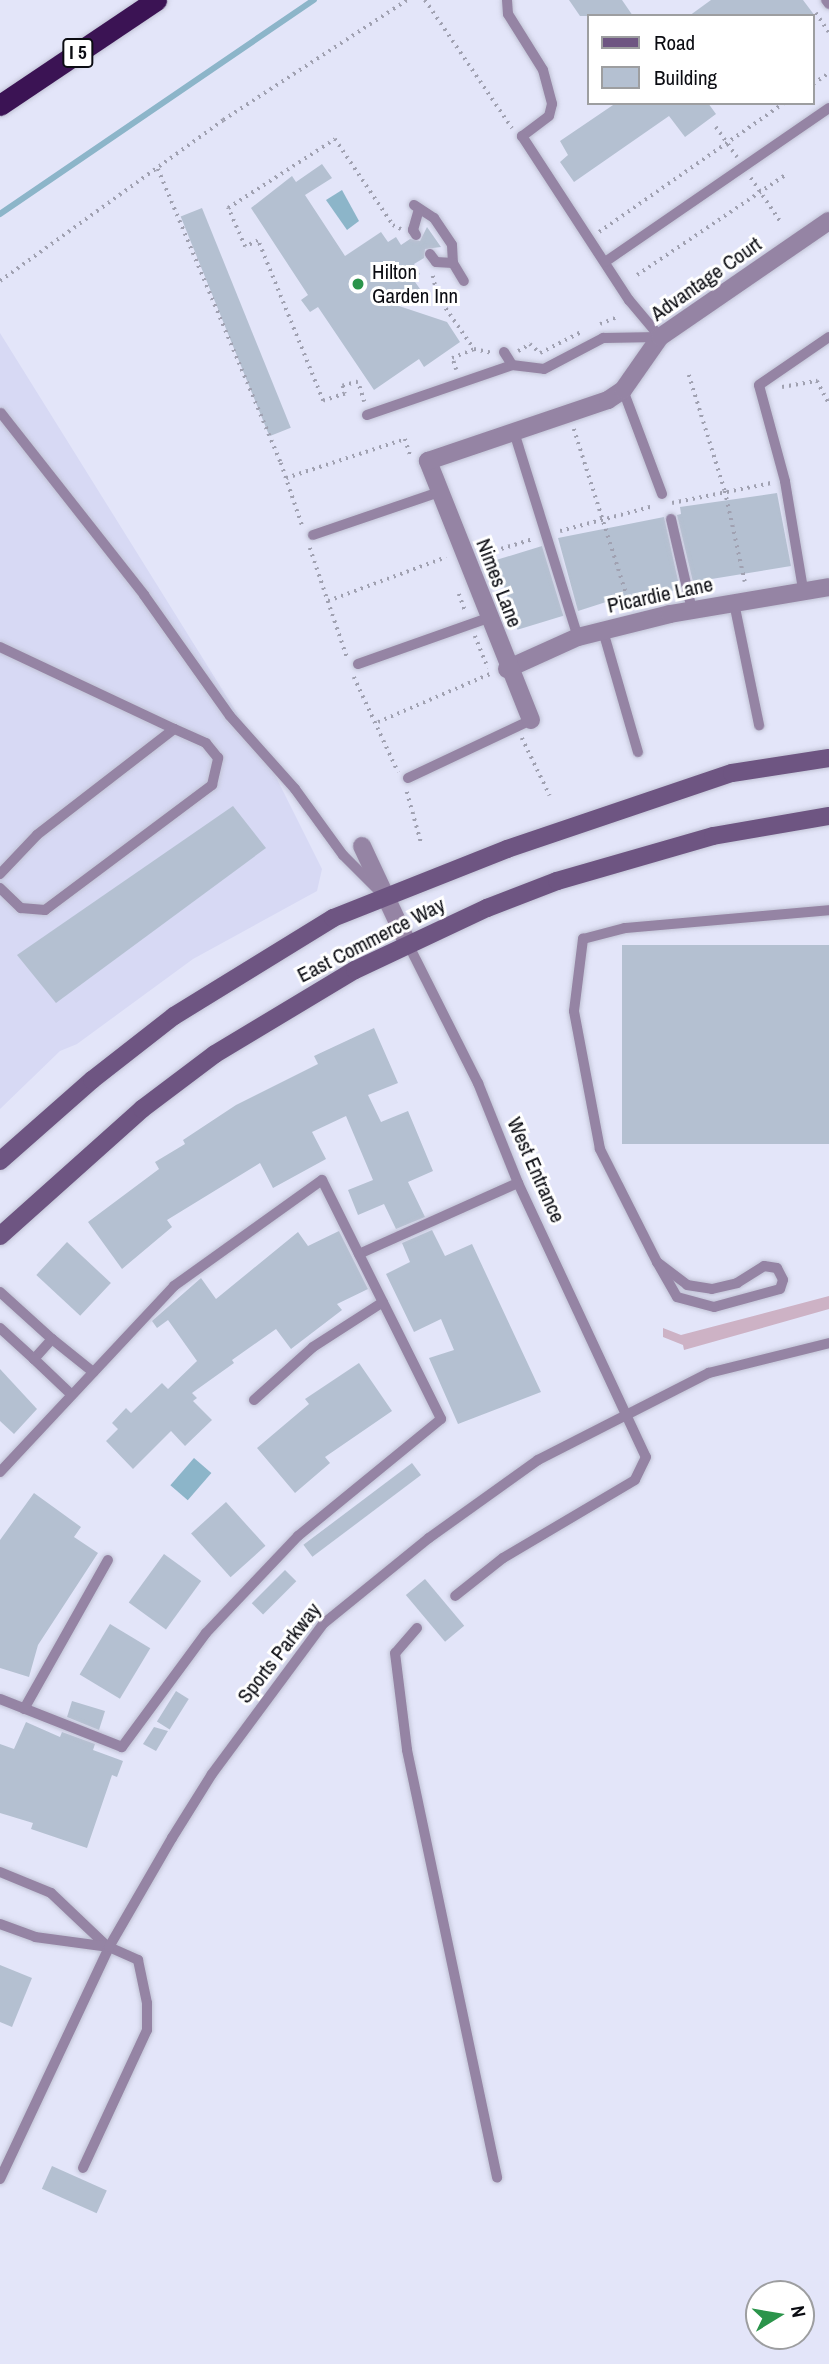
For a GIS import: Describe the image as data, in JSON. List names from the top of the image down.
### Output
{
  "streets": {
    "highway": ["I 5"],
    "main road": ["East Commerce Way"],
    "street": ["Advantage Court", "Nimes Lane", "Picardie Lane"],
    "lane": ["West Entrance", "Sports Parkway"]
  },
  "crossings": [
    ["Advantage Court", "Nimes Lane"],
    ["Nimes Lane", "Picardie Lane"],
    ["East Commerce Way", "West Entrance"],
    ["West Entrance", "Sports Parkway"]
  ],
  "places": ["Hilton Garden Inn"],
  "legend": ["Road", "Building"],
  "north": "right"
}
